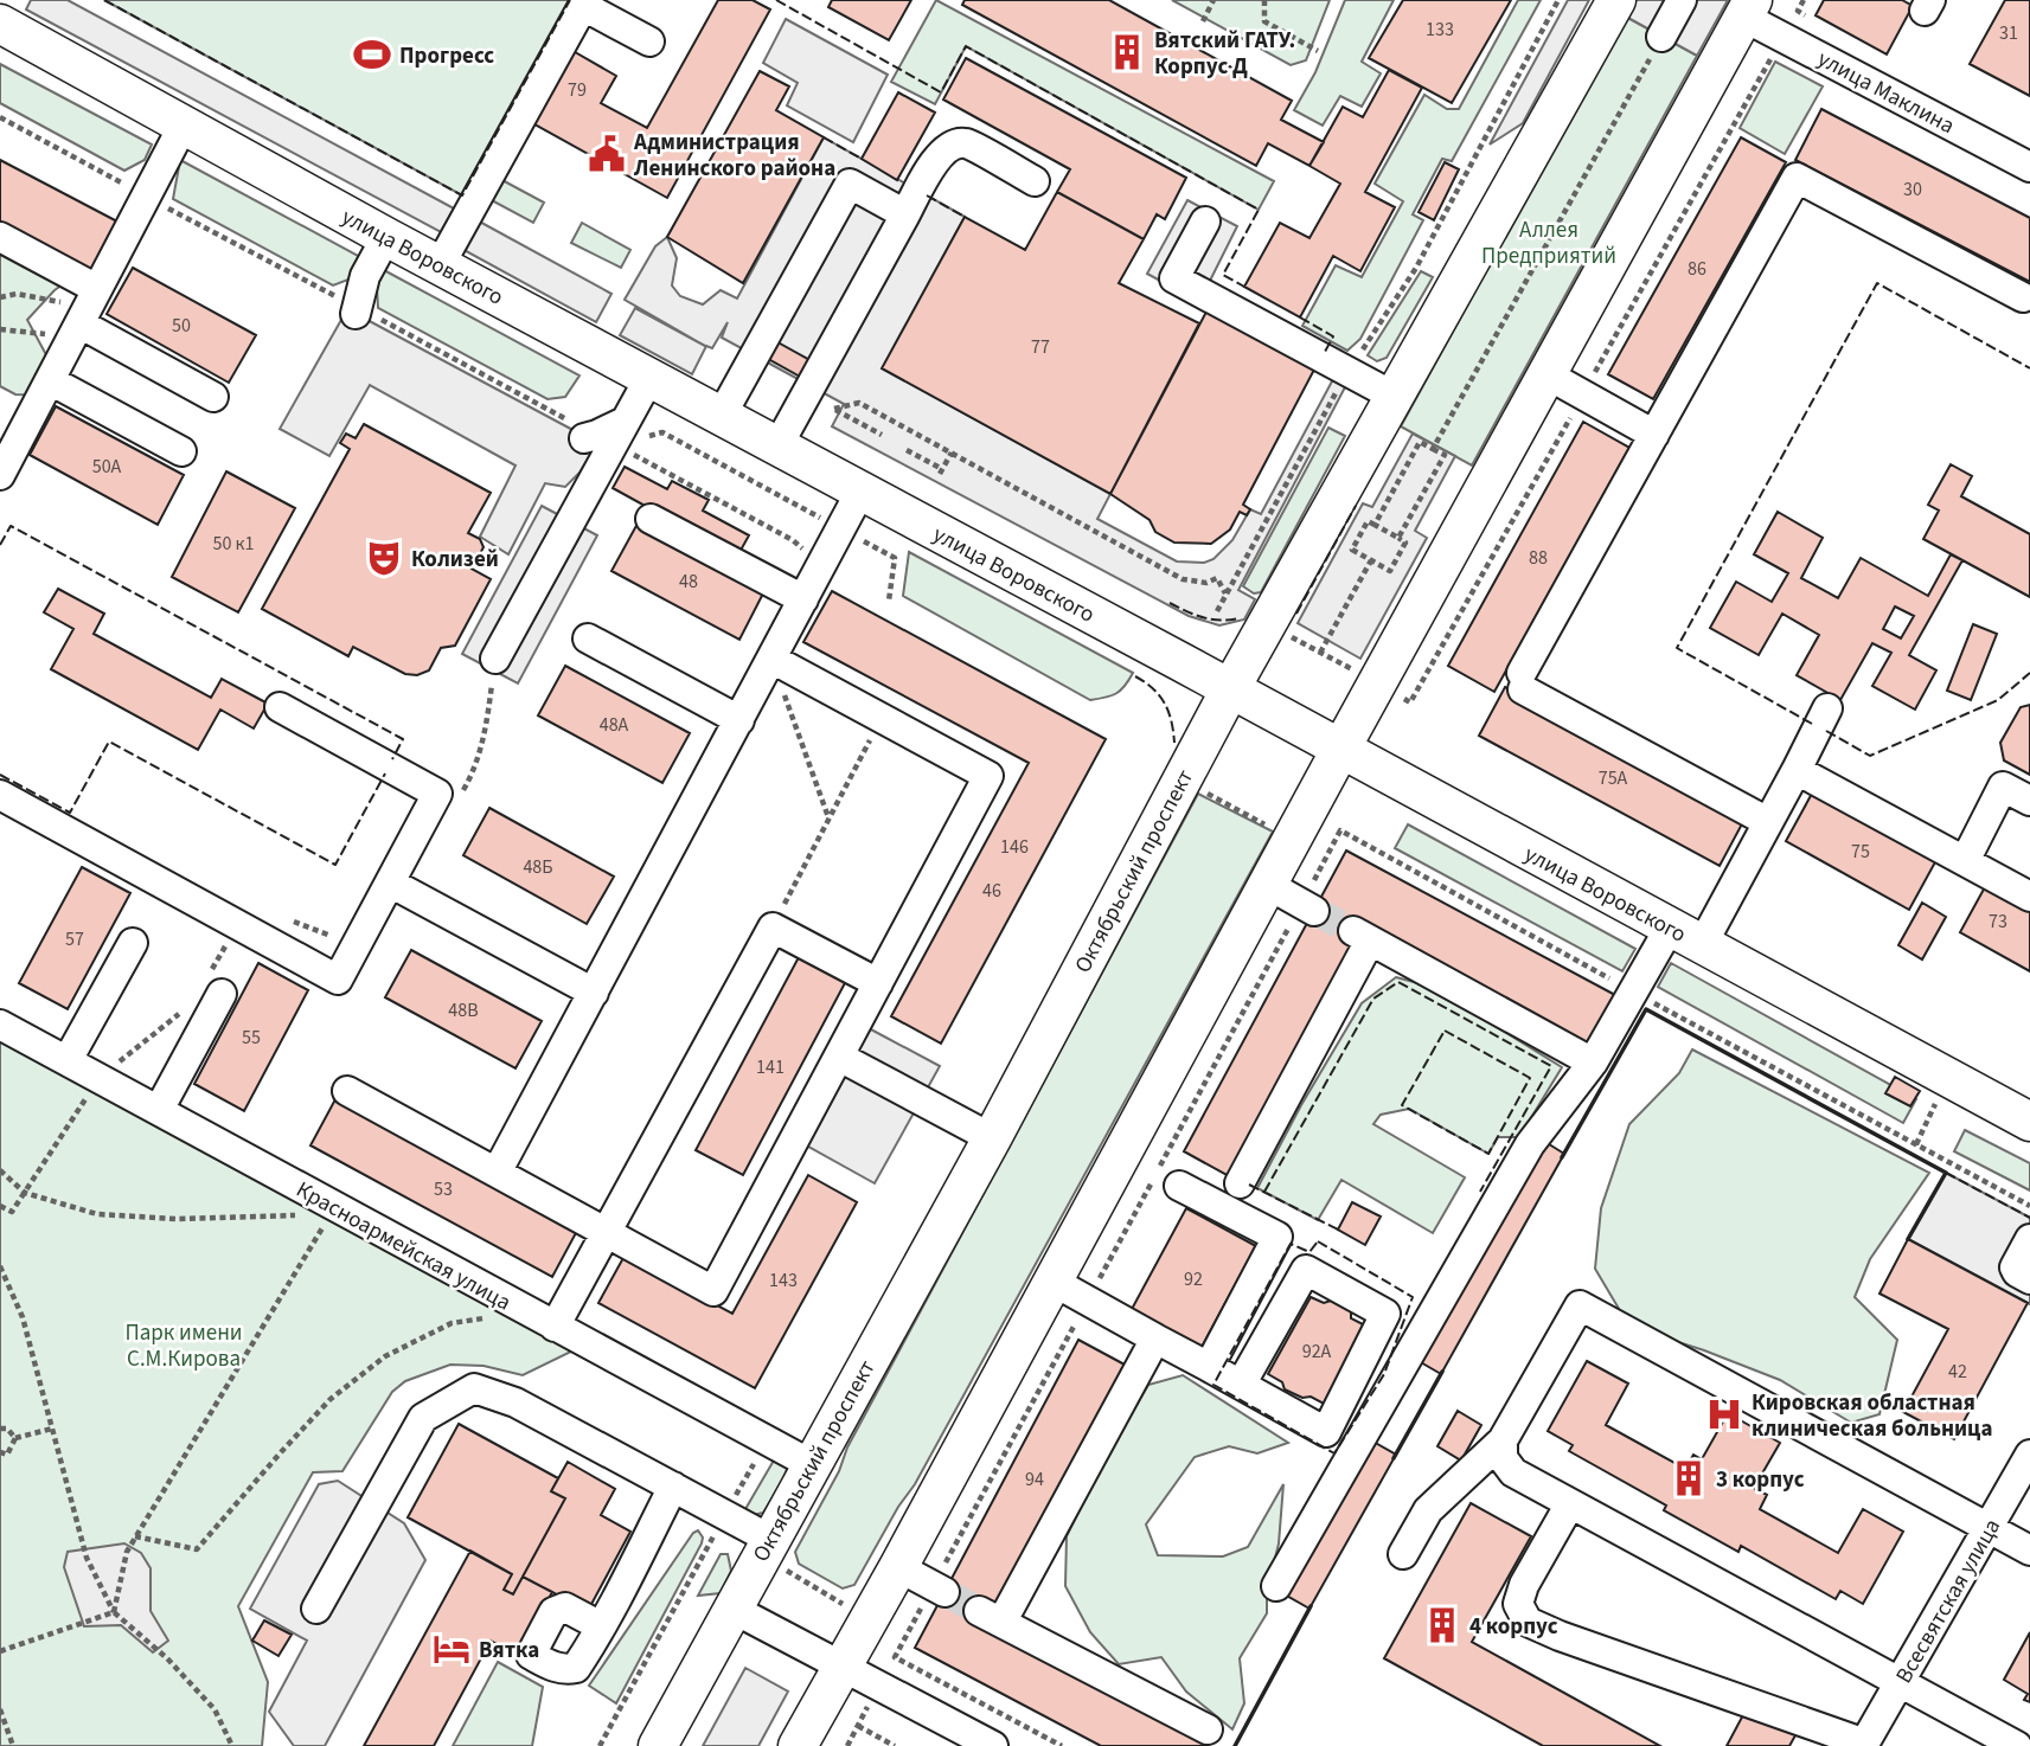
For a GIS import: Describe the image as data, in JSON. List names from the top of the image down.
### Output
{
  "streets": {
    "main road": ["улица Воровского", "Октябрьский проспект"],
    "street": ["улица Маклина", "Красноармейская улица", "Всесвятская улица"]
  },
  "crossings": [
    ["улица Воровского", "Октябрьский проспект"],
    ["Октябрьский проспект", "Красноармейская улица"]
  ],
  "parks": ["Аллея Предприятий", "Парк имени С.М.Кирова"],
  "places": {
    "building": ["Вятский ГАТУ. Корпус Д", "3 корпус", "4 корпус"],
    "sports": ["Прогресс"],
    "public building": ["Администрация Ленинского района"],
    "theatre": ["Колизей"],
    "hospital": ["Кировская областная клиническая больница"],
    "hotel": ["Вятка"]
  },
  "house_numbers": [
    "133",
    "31",
    "79",
    "30",
    "86",
    "50",
    "77",
    "50А",
    "50 к1",
    "88",
    "48",
    "48А",
    "75А",
    "146",
    "75",
    "48Б",
    "46",
    "73",
    "57",
    "48В",
    "55",
    "141",
    "53",
    "92",
    "143",
    "92А",
    "42",
    "94"
  ]
}
